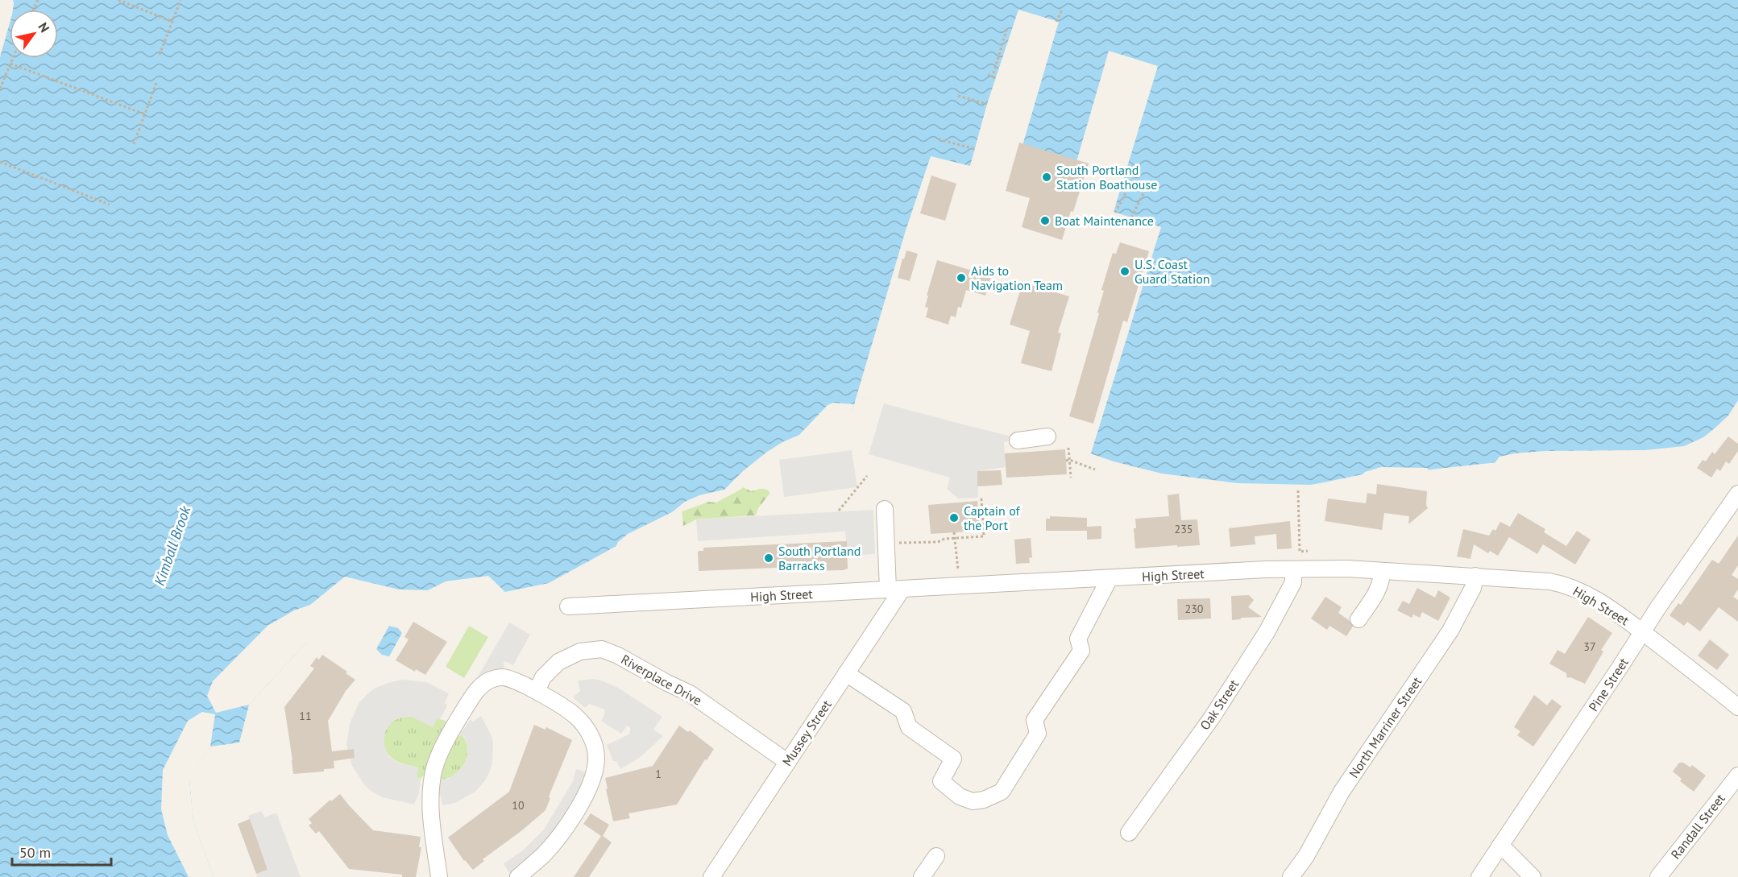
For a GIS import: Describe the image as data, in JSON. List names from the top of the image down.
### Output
{
  "streets": {
    "street": [
      "High Street",
      "Riverplace Drive",
      "Pine Street",
      "Oak Street",
      "North Marriner Street",
      "Mussey Street",
      "Randall Street"
    ]
  },
  "crossings": [
    ["High Street", "Pine Street"],
    ["High Street", "Oak Street"],
    ["High Street", "North Marriner Street"],
    ["High Street", "Mussey Street"],
    ["Riverplace Drive", "Mussey Street"]
  ],
  "water": ["Kimball Brook"],
  "places": [
    "South Portland Station Boathouse",
    "Boat Maintenance",
    "U.S. Coast Guard Station",
    "Aids to Navigation Team",
    "Captain of the Port",
    "South Portland Barracks"
  ],
  "house_numbers": [
    "235",
    "230",
    "37",
    "11",
    "1",
    "10"
  ],
  "scale_bar": "50 m",
  "north": "top right"
}
